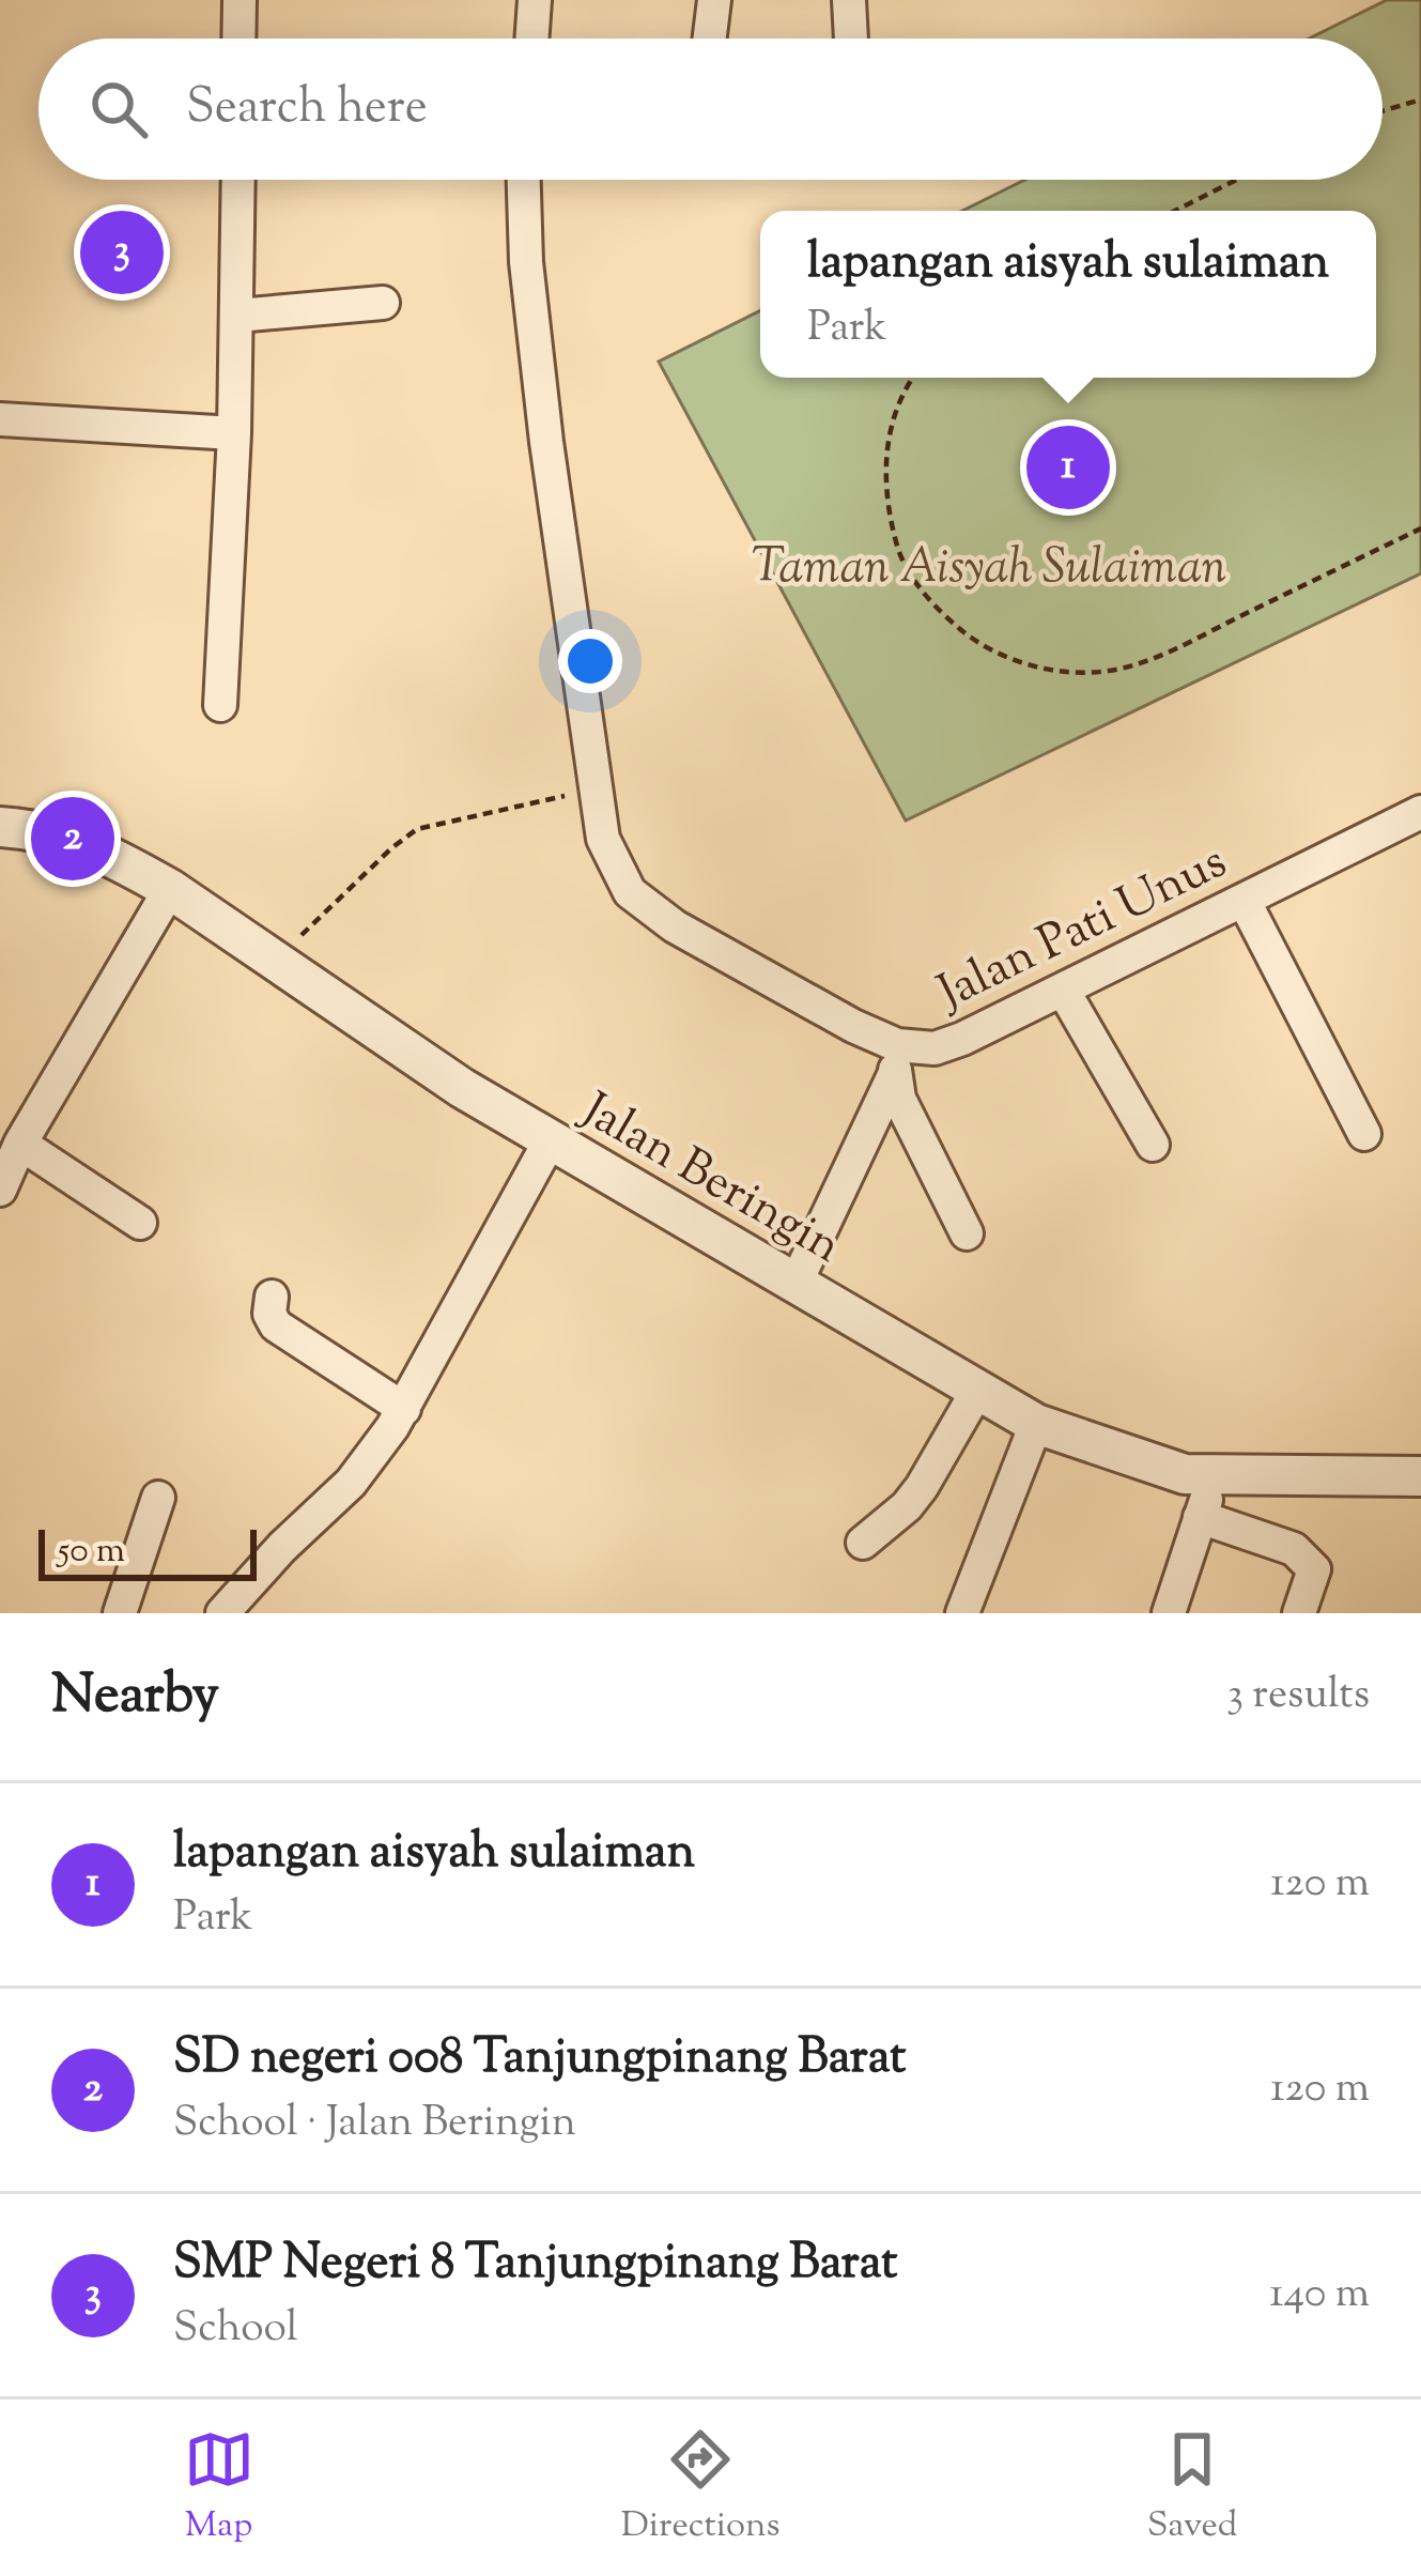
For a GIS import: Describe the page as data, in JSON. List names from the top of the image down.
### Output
{
  "streets": {
    "street": ["Jalan Pati Unus", "Jalan Beringin"]
  },
  "parks": ["Taman Aisyah Sulaiman"],
  "scale_bar": "50 m",
  "page": {
    "search": "Search here",
    "pins": ["3", "1", "2"],
    "popup": ["lapangan aisyah sulaiman", "Park"],
    "scale": "50 m",
    "heading": ["Nearby", "3 results"],
    "list": [
      {
        "mark": "1",
        "name": "lapangan aisyah sulaiman",
        "note": "Park",
        "value": "120 m"
      },
      {
        "mark": "2",
        "name": "SD negeri 008 Tanjungpinang Barat",
        "note": "School · Jalan Beringin",
        "value": "120 m"
      },
      {
        "mark": "3",
        "name": "SMP Negeri 8 Tanjungpinang Barat",
        "note": "School",
        "value": "140 m"
      }
    ],
    "nav": ["Map", "Directions", "Saved"]
  }
}
